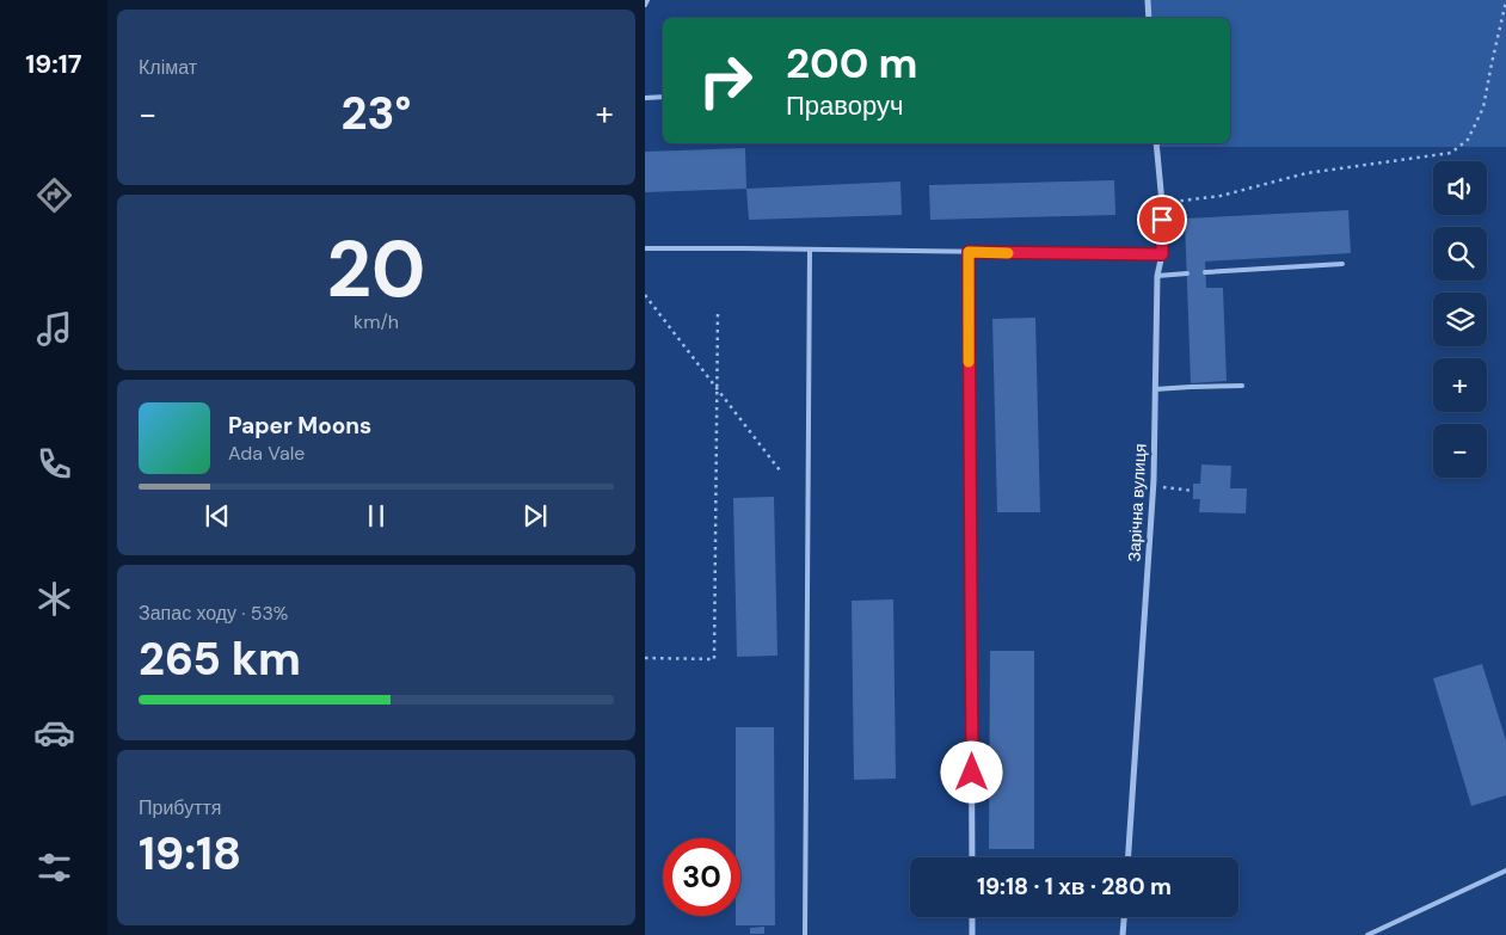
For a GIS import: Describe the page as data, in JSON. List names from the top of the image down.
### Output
{
  "streets": {
    "street": ["Зарічна вулиця"]
  },
  "page": {
    "tabs": "19:17",
    "tile": [
      "Клімат",
      ["20", "km/h"],
      ["Запас ходу · 53%", "265 km"],
      ["Прибуття", "19:18"]
    ],
    "turn": ["200 m", "Праворуч"],
    "heat": ["−", "23°", "+"],
    "map_buttons": ["+", "−"],
    "song": ["Paper Moons", "Ada Vale"],
    "limit": "30",
    "trip": "19:18 · 1 хв · 280 m"
  }
}
